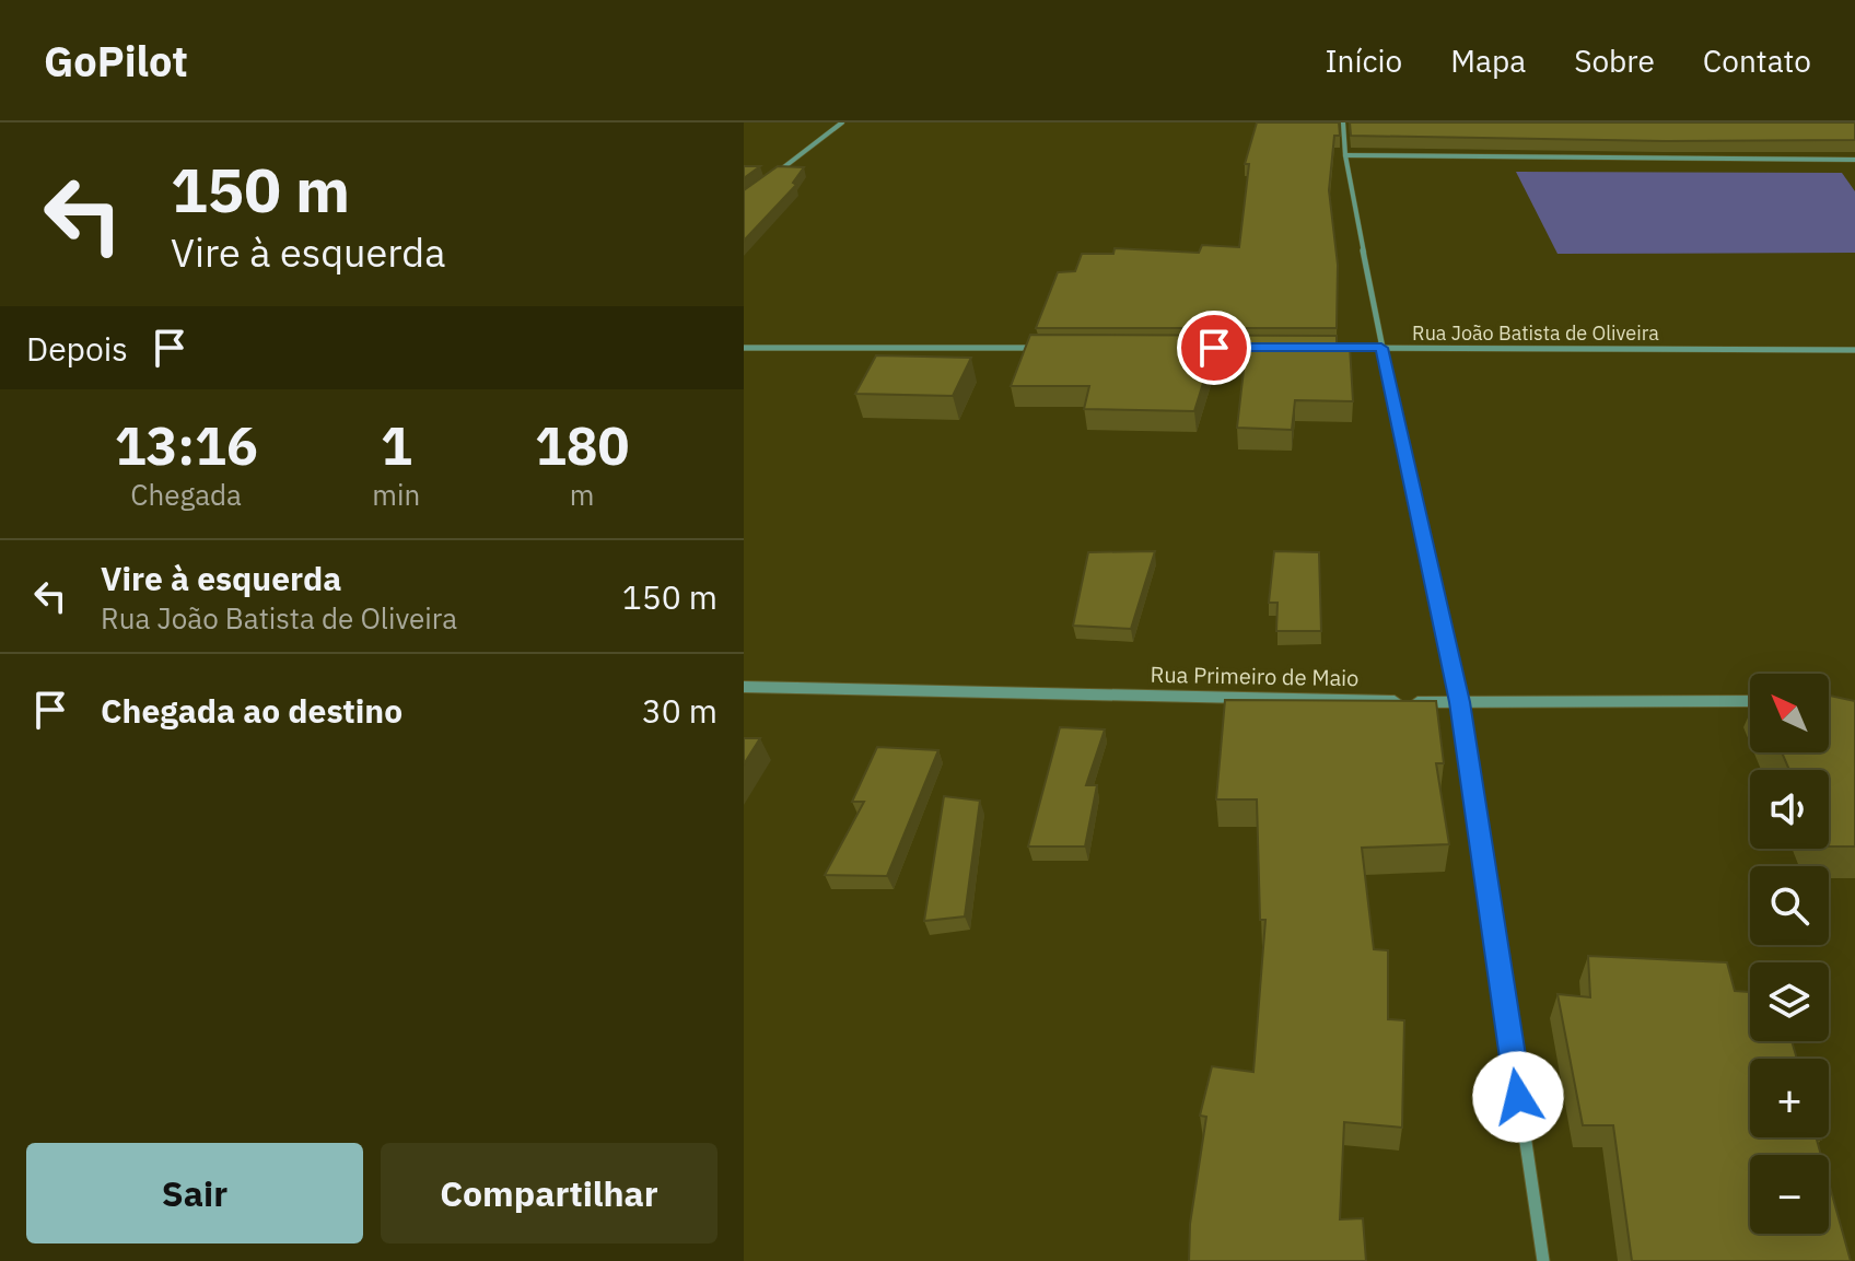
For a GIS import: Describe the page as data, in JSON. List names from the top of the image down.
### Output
{
  "streets": {
    "street": ["Rua João Batista de Oliveira", "Rua Primeiro de Maio"]
  },
  "north": "top left",
  "page": {
    "header": "GoPilot",
    "nav": [
      "Início",
      "Mapa",
      "Sobre",
      "Contato"
    ],
    "turn": ["150 m", "Vire à esquerda"],
    "then": "Depois",
    "eta": [
      "13:16",
      "Chegada",
      "1",
      "min",
      "180",
      "m"
    ],
    "list": [
      {
        "name": "Vire à esquerda",
        "note": "Rua João Batista de Oliveira",
        "value": "150 m"
      },
      {
        "name": "Chegada ao destino",
        "value": "30 m"
      }
    ],
    "map_buttons": ["+", "−"],
    "buttons": ["Sair", "Compartilhar"]
  }
}
